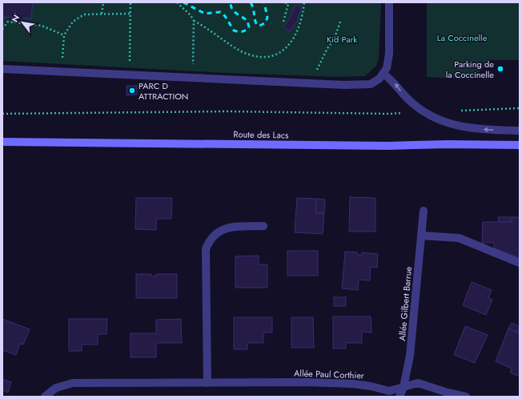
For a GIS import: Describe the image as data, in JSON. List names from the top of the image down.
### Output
{
  "streets": {
    "main road": ["Route des Lacs"],
    "street": ["Allée Gilbert Barrue", "Allée Paul Corthier"]
  },
  "crossings": [
    ["Allée Gilbert Barrue", "Allée Paul Corthier"]
  ],
  "parks": ["La Coccinelle", "Kid Park"],
  "places": ["Parking de la Coccinelle", "PARC D ATTRACTION"],
  "north": "top left"
}
